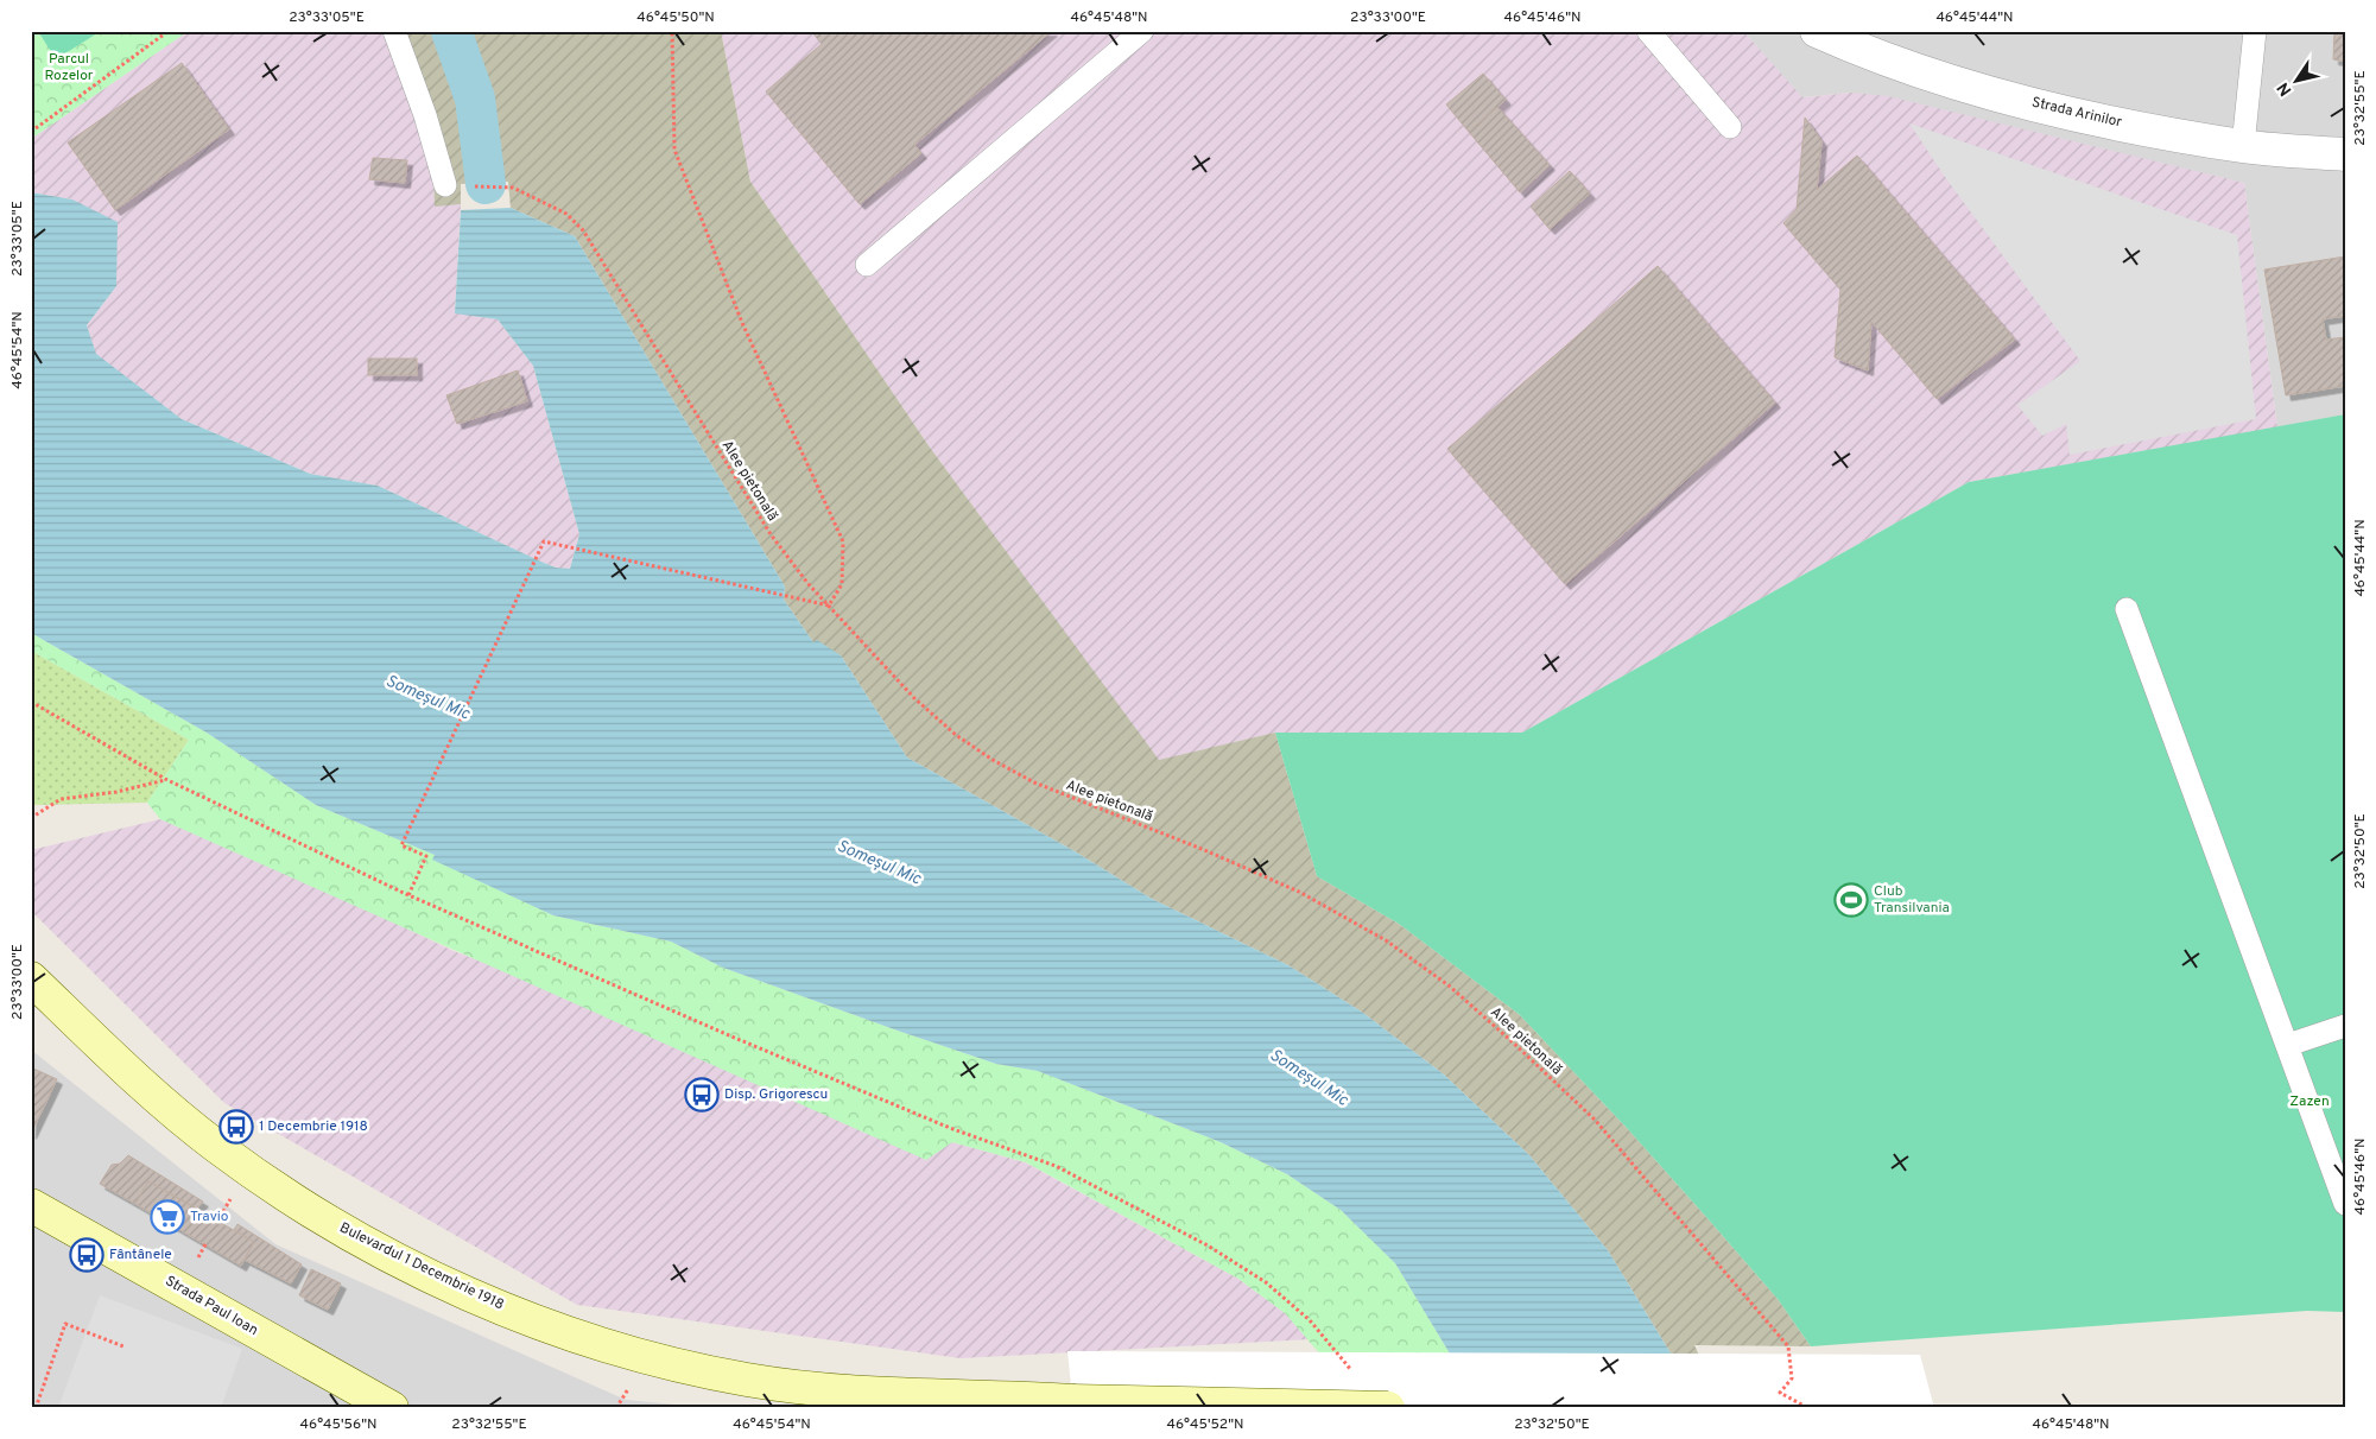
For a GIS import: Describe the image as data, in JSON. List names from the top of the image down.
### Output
{
  "streets": {
    "main road": ["Bulevardul 1 Decembrie 1918", "Strada Paul Ioan"],
    "street": ["Strada Arinilor"],
    "path": ["Alee pietonală"]
  },
  "water": ["Someșul Mic"],
  "parks": ["Parcul Rozelor", "Zazen"],
  "places": {
    "sports": ["Club Transilvania"],
    "bus stop": ["Disp. Grigorescu", "1 Decembrie 1918", "Fântânele"],
    "supermarket": ["Travio"]
  },
  "north": "bottom left",
  "coordinates": [
    "23°33'05\"E",
    "46°45'50\"N",
    "46°45'48\"N",
    "23°33'00\"E",
    "46°45'46\"N",
    "46°45'44\"N",
    "23°32'55\"E",
    "46°45'54\"N",
    "23°32'50\"E",
    "46°45'56\"N",
    "46°45'52\"N"
  ]
}
